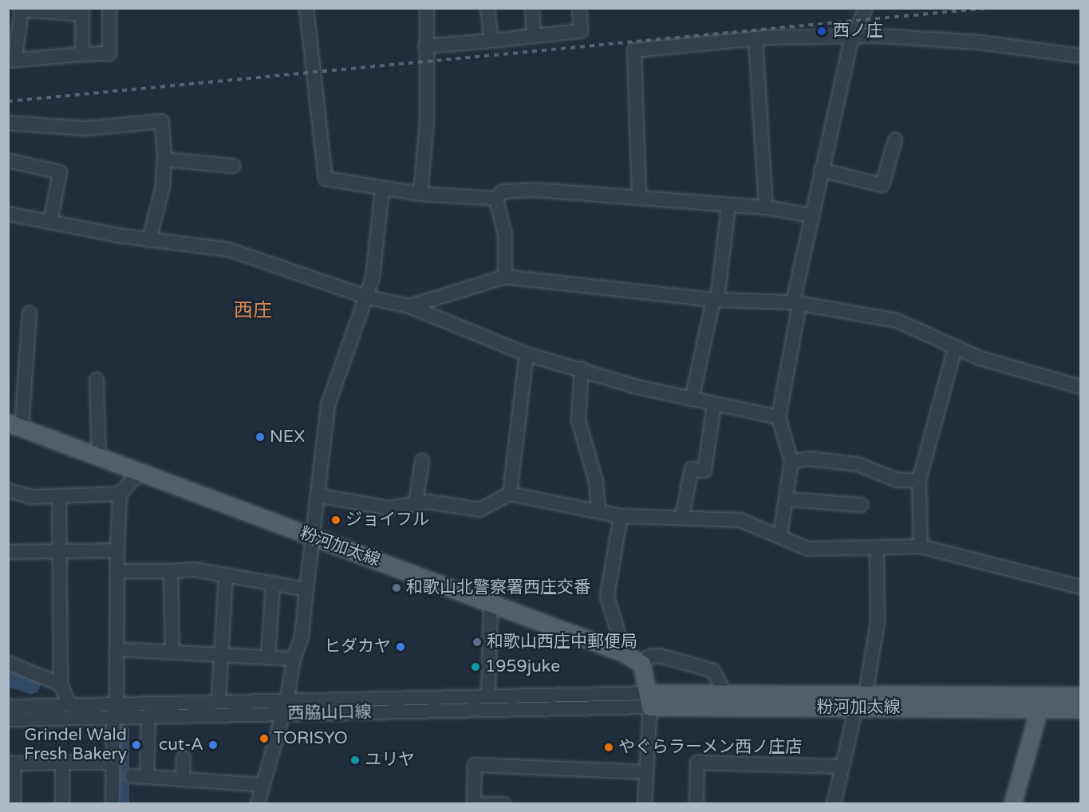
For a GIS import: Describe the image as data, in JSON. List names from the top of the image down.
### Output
{
  "streets": {
    "main road": ["粉河加太線"],
    "street": ["西脇山口線"]
  },
  "crossings": [
    ["粉河加太線", "西脇山口線"]
  ],
  "districts": ["西庄"],
  "places": [
    "西ノ庄",
    "NEX",
    "ジョイフル",
    "和歌山北警察署西庄交番",
    "和歌山西庄中郵便局",
    "ヒダカヤ",
    "1959juke",
    "TORISYO",
    "Grindel Wald Fresh Bakery",
    "cut-A",
    "やぐらラーメン西ノ庄店",
    "ユリヤ"
  ]
}
